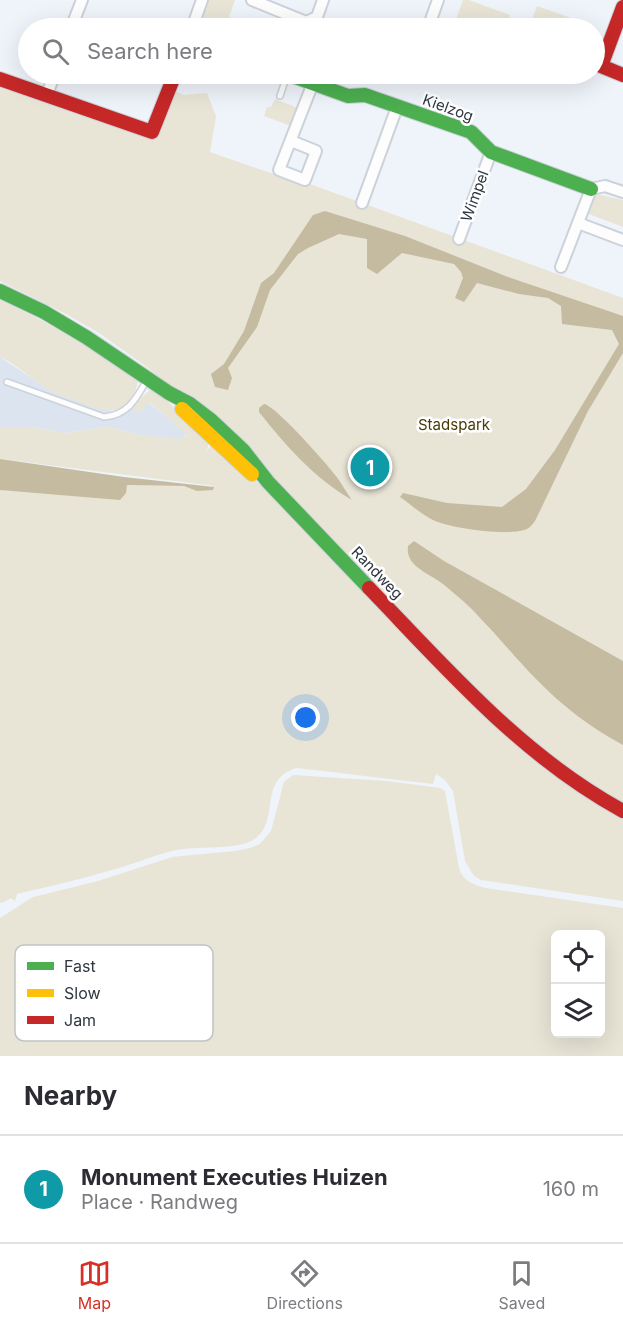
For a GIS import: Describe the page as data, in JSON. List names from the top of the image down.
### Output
{
  "streets": {
    "main road": ["Kielzog", "Randweg"],
    "street": ["Wimpel"]
  },
  "crossings": [
    ["Kielzog", "Wimpel"]
  ],
  "parks": ["Stadspark"],
  "legend": ["Fast", "Slow", "Jam"],
  "page": {
    "search": "Search here",
    "pins": "1",
    "heading": "Nearby",
    "list": [
      {
        "mark": "1",
        "name": "Monument Executies Huizen",
        "note": "Place · Randweg",
        "value": "160 m"
      }
    ],
    "nav": ["Map", "Directions", "Saved"]
  }
}
